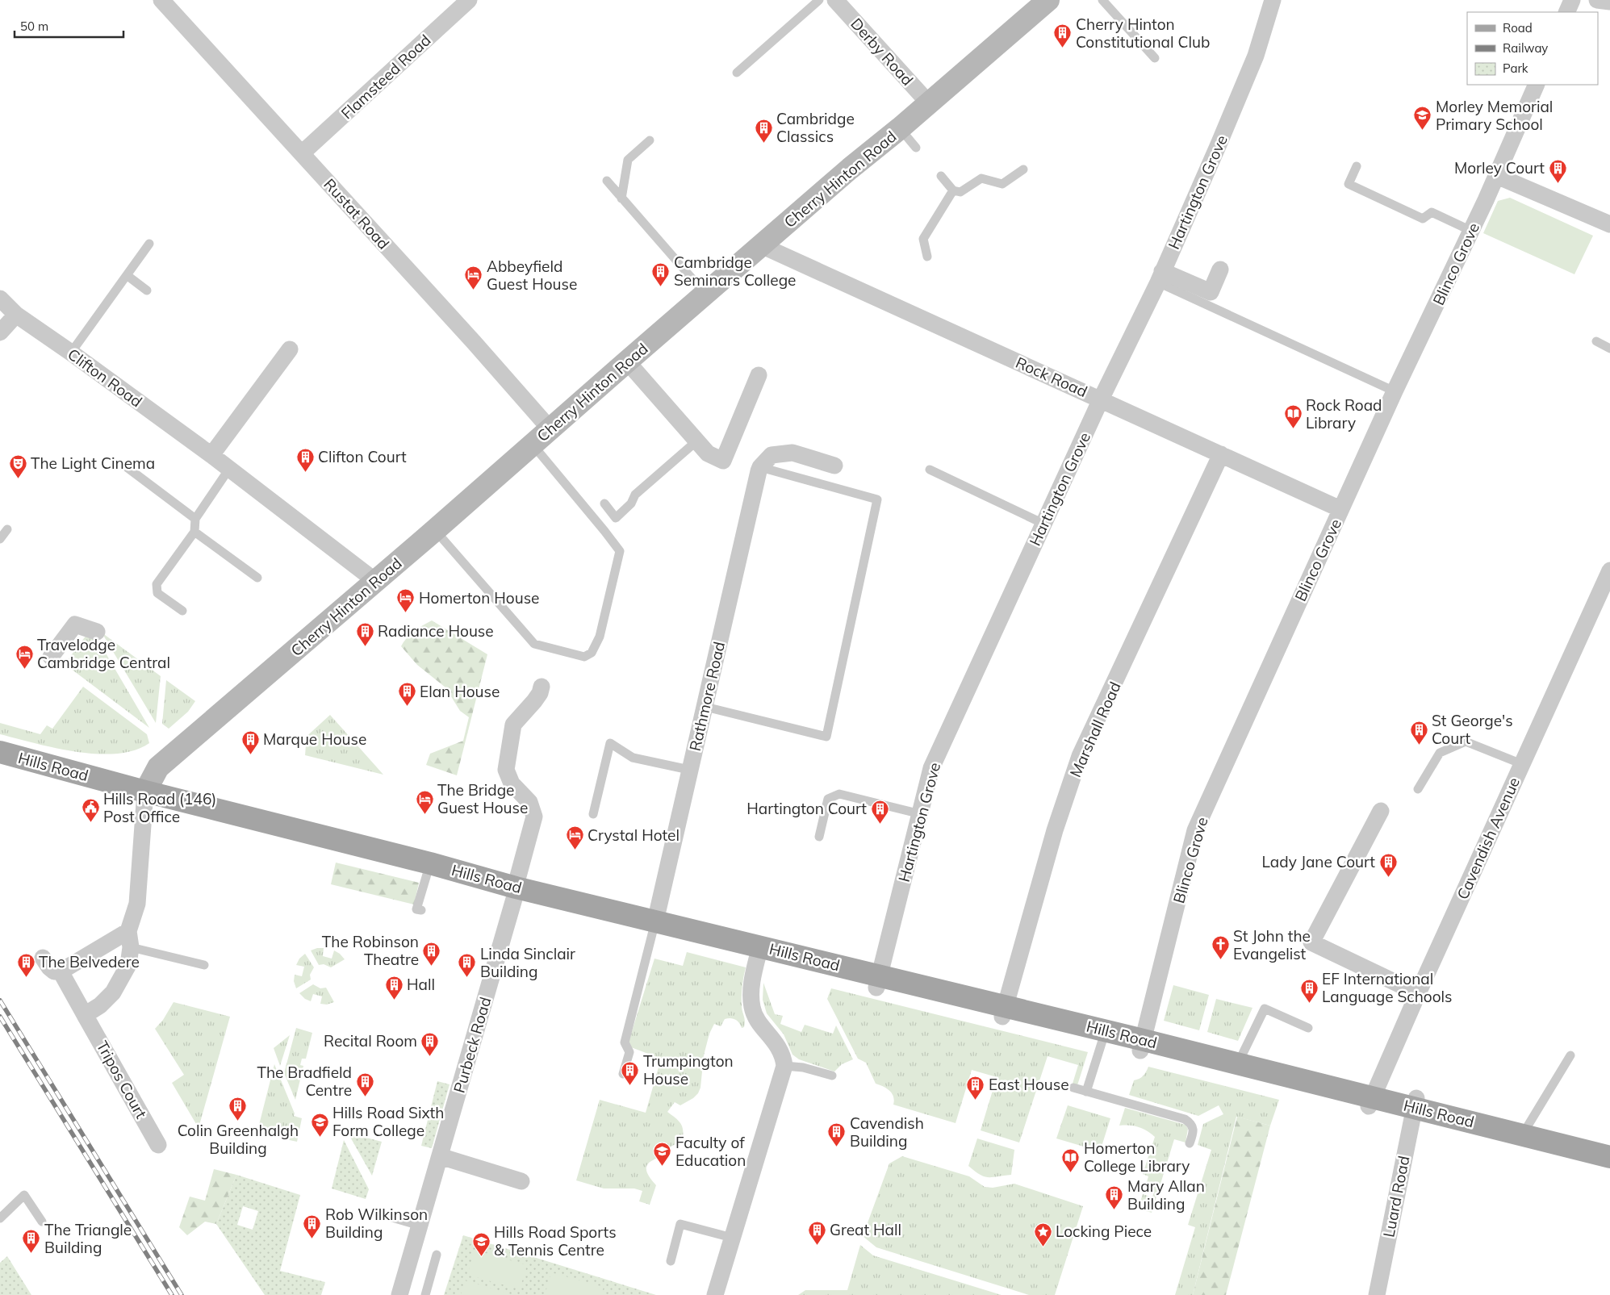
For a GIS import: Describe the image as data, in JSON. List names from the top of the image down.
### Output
{
  "streets": {
    "main road": ["Hills Road"],
    "street": [
      "Derby Road",
      "Flamsteed Road",
      "Cherry Hinton Road",
      "Hartington Grove",
      "Rustat Road",
      "Blinco Grove",
      "Rock Road",
      "Clifton Road",
      "Rathmore Road",
      "Marshall Road",
      "Cavendish Avenue",
      "Purbeck Road",
      "Tripos Court",
      "Luard Road"
    ]
  },
  "crossings": [
    ["Derby Road", "Cherry Hinton Road"],
    ["Flamsteed Road", "Rustat Road"],
    ["Cherry Hinton Road", "Rustat Road"],
    ["Cherry Hinton Road", "Rock Road"],
    ["Cherry Hinton Road", "Clifton Road"],
    ["Cherry Hinton Road", "Hills Road"],
    ["Hartington Grove", "Rock Road"],
    ["Hartington Grove", "Hills Road"],
    ["Blinco Grove", "Rock Road"],
    ["Blinco Grove", "Hills Road"],
    ["Rock Road", "Marshall Road"],
    ["Rathmore Road", "Hills Road"],
    ["Marshall Road", "Hills Road"],
    ["Hills Road", "Cavendish Avenue"],
    ["Hills Road", "Purbeck Road"],
    ["Hills Road", "Luard Road"]
  ],
  "places": {
    "building": [
      "Cherry Hinton Constitutional Club",
      "Cambridge Classics",
      "Morley Court",
      "Cambridge Seminars College",
      "Clifton Court",
      "Radiance House",
      "Elan House",
      "St George's Court",
      "Marque House",
      "Hartington Court",
      "Lady Jane Court",
      "The Robinson Theatre",
      "The Belvedere",
      "Linda Sinclair Building",
      "Hall",
      "EF International Language Schools",
      "Recital Room",
      "Trumpington House",
      "The Bradfield Centre",
      "East House",
      "Colin Greenhalgh Building",
      "Cavendish Building",
      "Mary Allan Building",
      "Rob Wilkinson Building",
      "Great Hall",
      "The Triangle Building"
    ],
    "school or university": [
      "Morley Memorial Primary School",
      "Hills Road Sixth Form College",
      "Faculty of Education",
      "Hills Road Sports & Tennis Centre"
    ],
    "hotel": [
      "Abbeyfield Guest House",
      "Homerton House",
      "Travelodge Cambridge Central",
      "The Bridge Guest House",
      "Crystal Hotel"
    ],
    "library": ["Rock Road Library", "Homerton College Library"],
    "theatre": ["The Light Cinema"],
    "public building": ["Hills Road (146) Post Office"],
    "church": ["St John the Evangelist"],
    "place": ["Locking Piece"]
  },
  "legend": ["Road", "Railway", "Park"],
  "scale_bar": "50 m"
}
